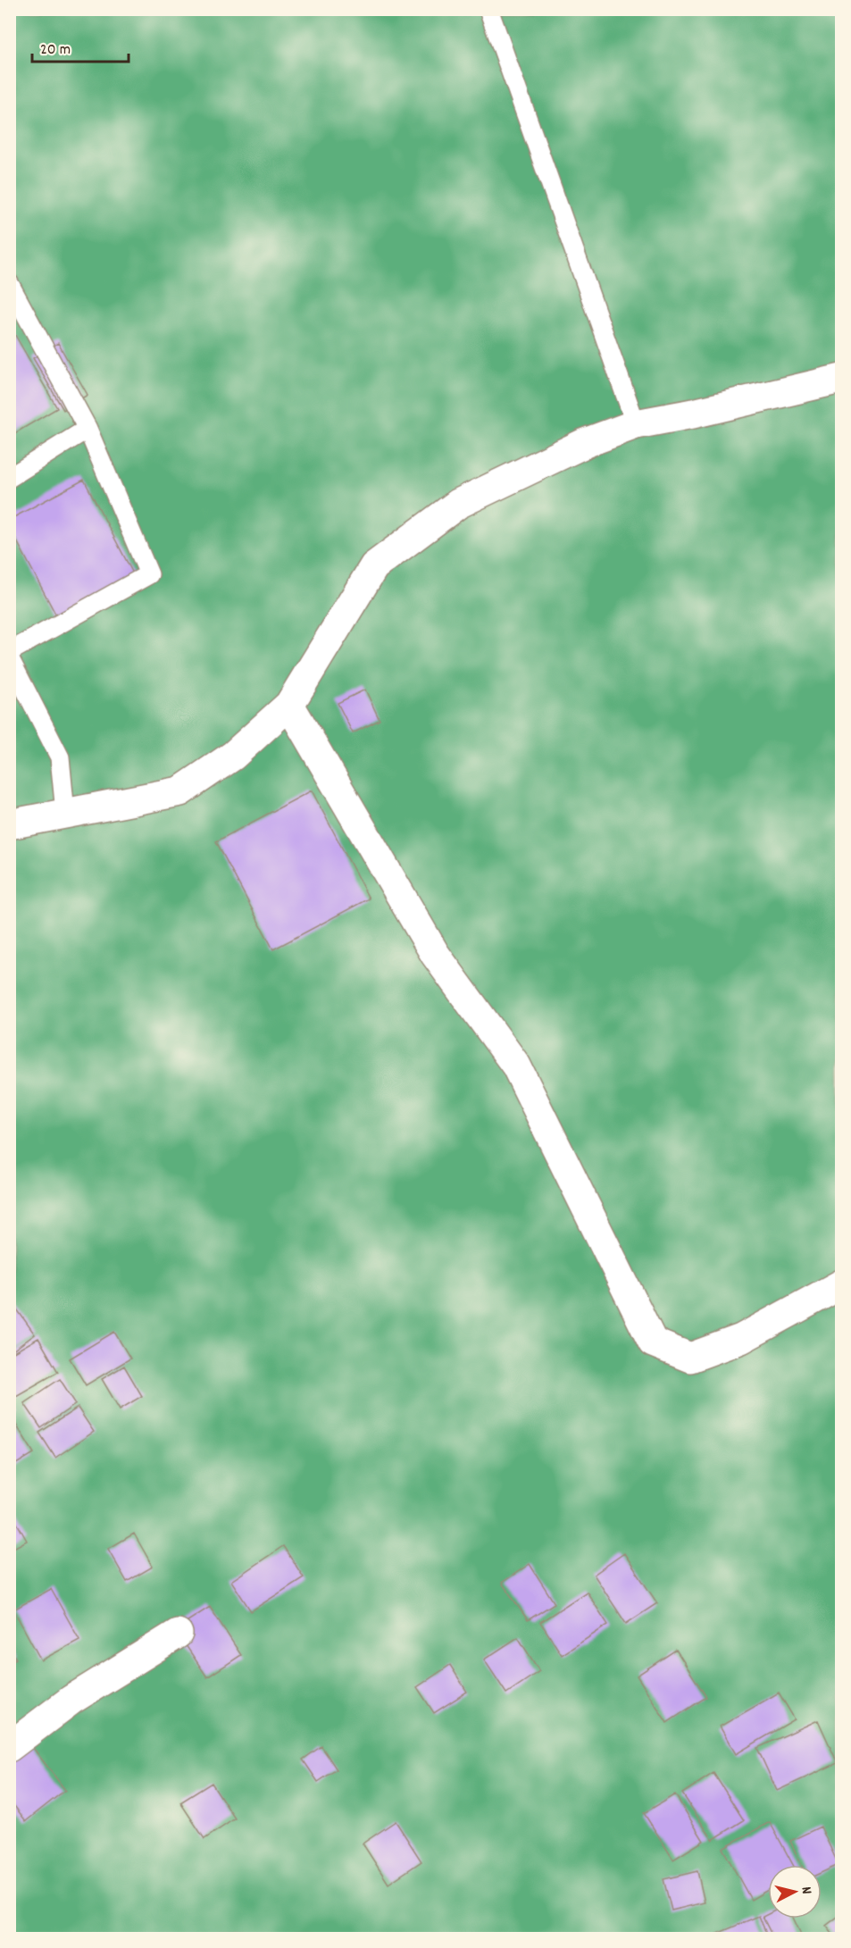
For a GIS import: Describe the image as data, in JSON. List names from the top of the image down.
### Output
{
  "scale_bar": "20 m",
  "north": "right"
}
